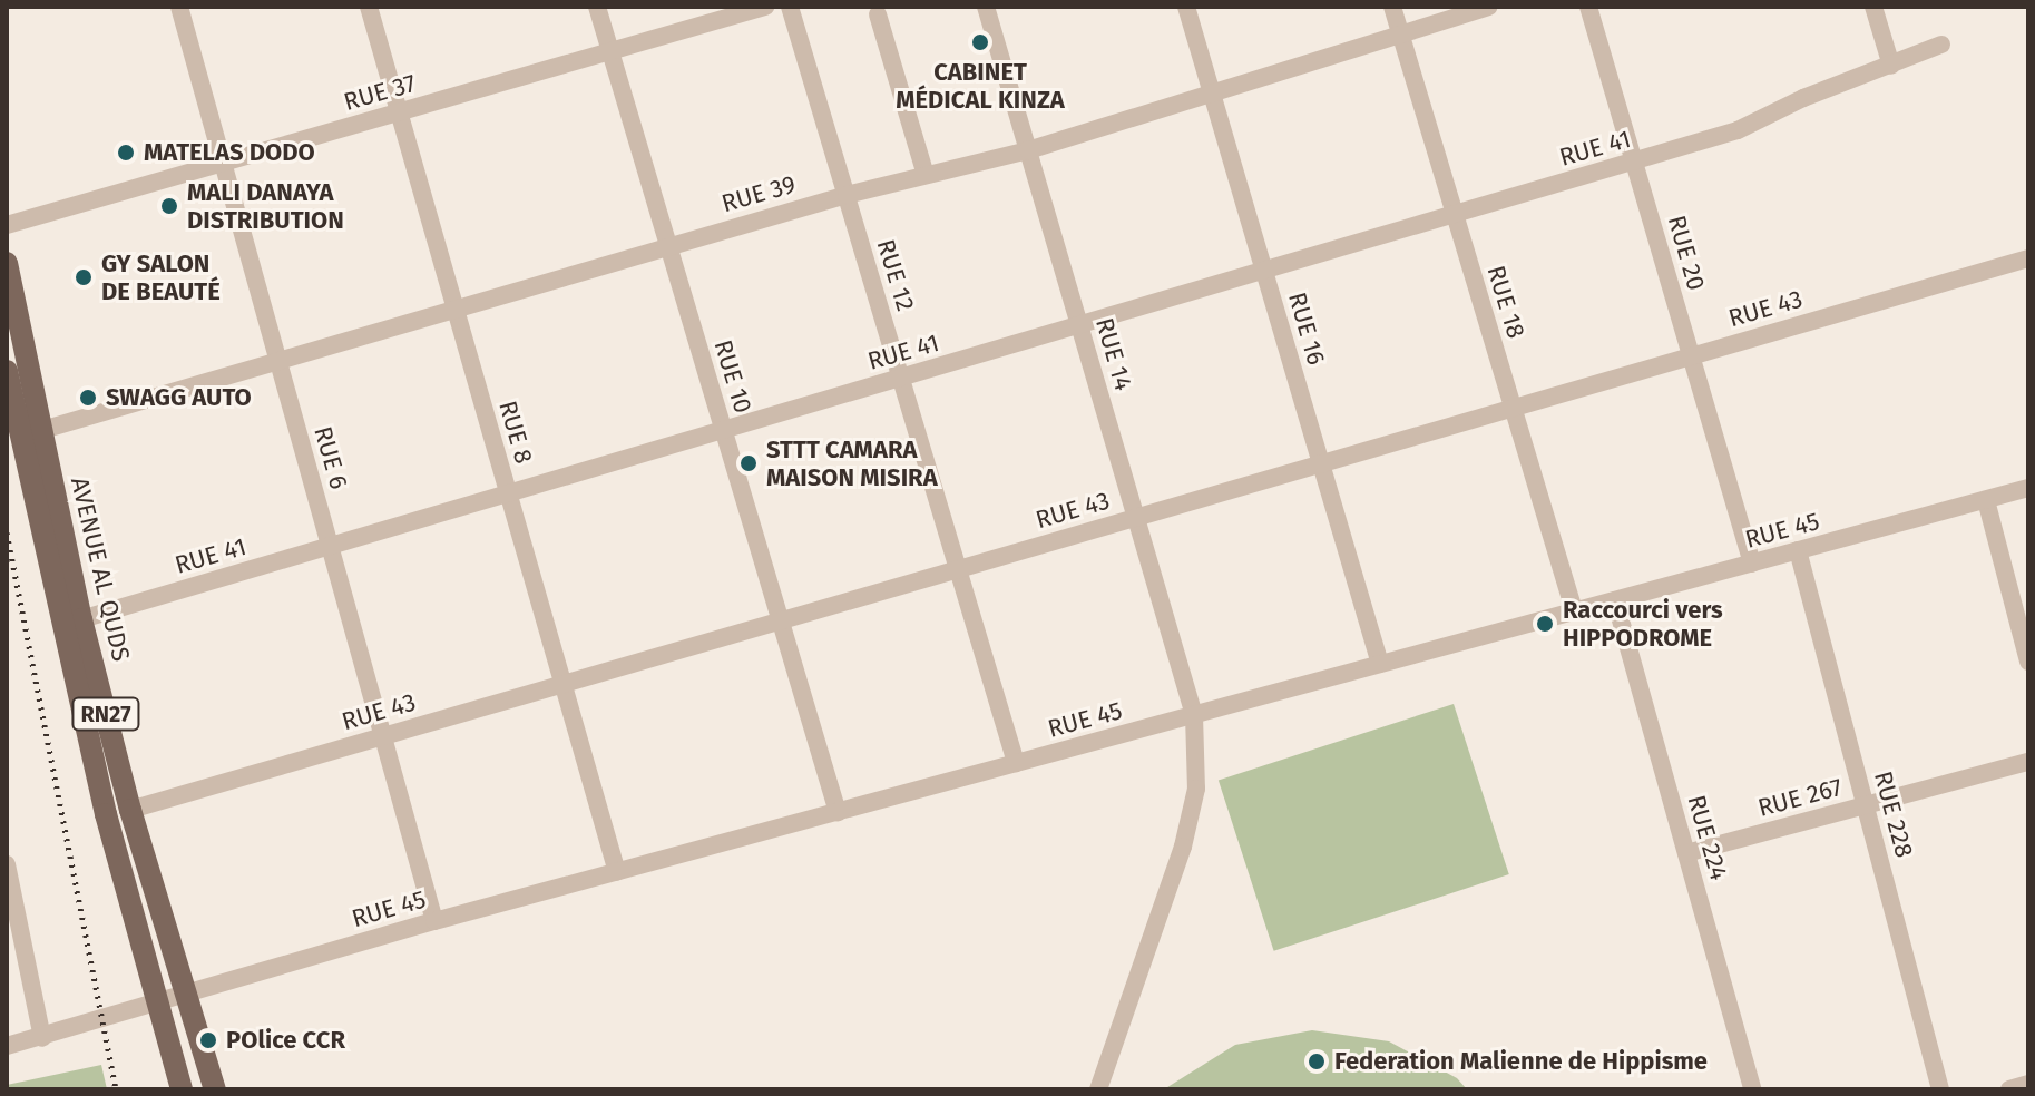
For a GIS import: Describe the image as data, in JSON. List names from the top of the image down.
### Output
{
  "streets": {
    "main road": ["AVENUE AL QUDS", "RN27"],
    "street": [
      "RUE 37",
      "RUE 41",
      "RUE 39",
      "RUE 20",
      "RUE 12",
      "RUE 18",
      "RUE 43",
      "RUE 16",
      "RUE 14",
      "RUE 10",
      "RUE 8",
      "RUE 6",
      "RUE 45",
      "RUE 267",
      "RUE 228",
      "RUE 224"
    ]
  },
  "crossings": [
    ["RUE 37", "RUE 10"],
    ["RUE 37", "RUE 8"],
    ["RUE 37", "RUE 6"],
    ["RUE 41", "RUE 20"],
    ["RUE 41", "RUE 12"],
    ["RUE 41", "RUE 18"],
    ["RUE 41", "RUE 16"],
    ["RUE 41", "RUE 14"],
    ["RUE 41", "RUE 10"],
    ["RUE 41", "RUE 8"],
    ["RUE 41", "RUE 6"],
    ["RUE 41", "AVENUE AL QUDS"],
    ["RUE 39", "RUE 12"],
    ["RUE 39", "RUE 18"],
    ["RUE 39", "RUE 16"],
    ["RUE 39", "RUE 14"],
    ["RUE 39", "RUE 10"],
    ["RUE 39", "RUE 8"],
    ["RUE 39", "RUE 6"],
    ["RUE 39", "AVENUE AL QUDS"],
    ["RUE 20", "RUE 43"],
    ["RUE 20", "RUE 45"],
    ["RUE 12", "RUE 43"],
    ["RUE 12", "RUE 45"],
    ["RUE 18", "RUE 43"],
    ["RUE 18", "RUE 45"],
    ["RUE 43", "RUE 16"],
    ["RUE 43", "RUE 14"],
    ["RUE 43", "RUE 10"],
    ["RUE 43", "RUE 8"],
    ["RUE 43", "RUE 6"],
    ["RUE 43", "AVENUE AL QUDS"],
    ["RUE 16", "RUE 45"],
    ["RUE 14", "RUE 45"],
    ["RUE 10", "RUE 45"],
    ["RUE 8", "RUE 45"],
    ["RUE 6", "RUE 45"],
    ["RUE 45", "AVENUE AL QUDS"],
    ["RUE 45", "RUE 228"],
    ["RUE 45", "RUE 224"],
    ["RUE 267", "RUE 228"],
    ["RUE 267", "RUE 224"]
  ],
  "places": [
    "CABINET MÉDICAL KINZA",
    "MATELAS DODO",
    "MALI DANAYA DISTRIBUTION",
    "GY SALON DE BEAUTÉ",
    "SWAGG AUTO",
    "STTT CAMARA MAISON MISIRA",
    "Raccourci vers HIPPODROME",
    "POlice CCR",
    "Federation Malienne de Hippisme"
  ]
}
